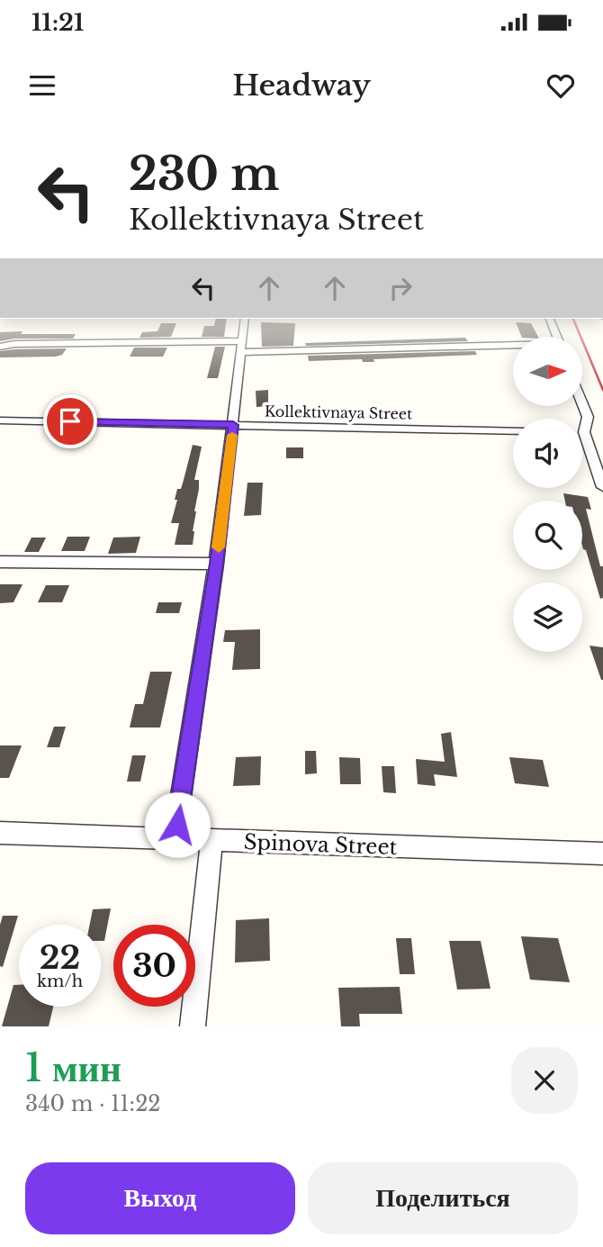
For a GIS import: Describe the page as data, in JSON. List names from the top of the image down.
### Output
{
  "streets": {
    "street": ["Kollektivnaya Street", "Spinova Street"]
  },
  "north": "right",
  "page": {
    "status": "11:21",
    "header": "Headway",
    "turn": ["230 m", "Kollektivnaya Street"],
    "speed": "22 km/h",
    "limit": "30",
    "heading": ["1 мин", "340 m · 11:22"],
    "buttons": ["Выход", "Поделиться"]
  }
}
